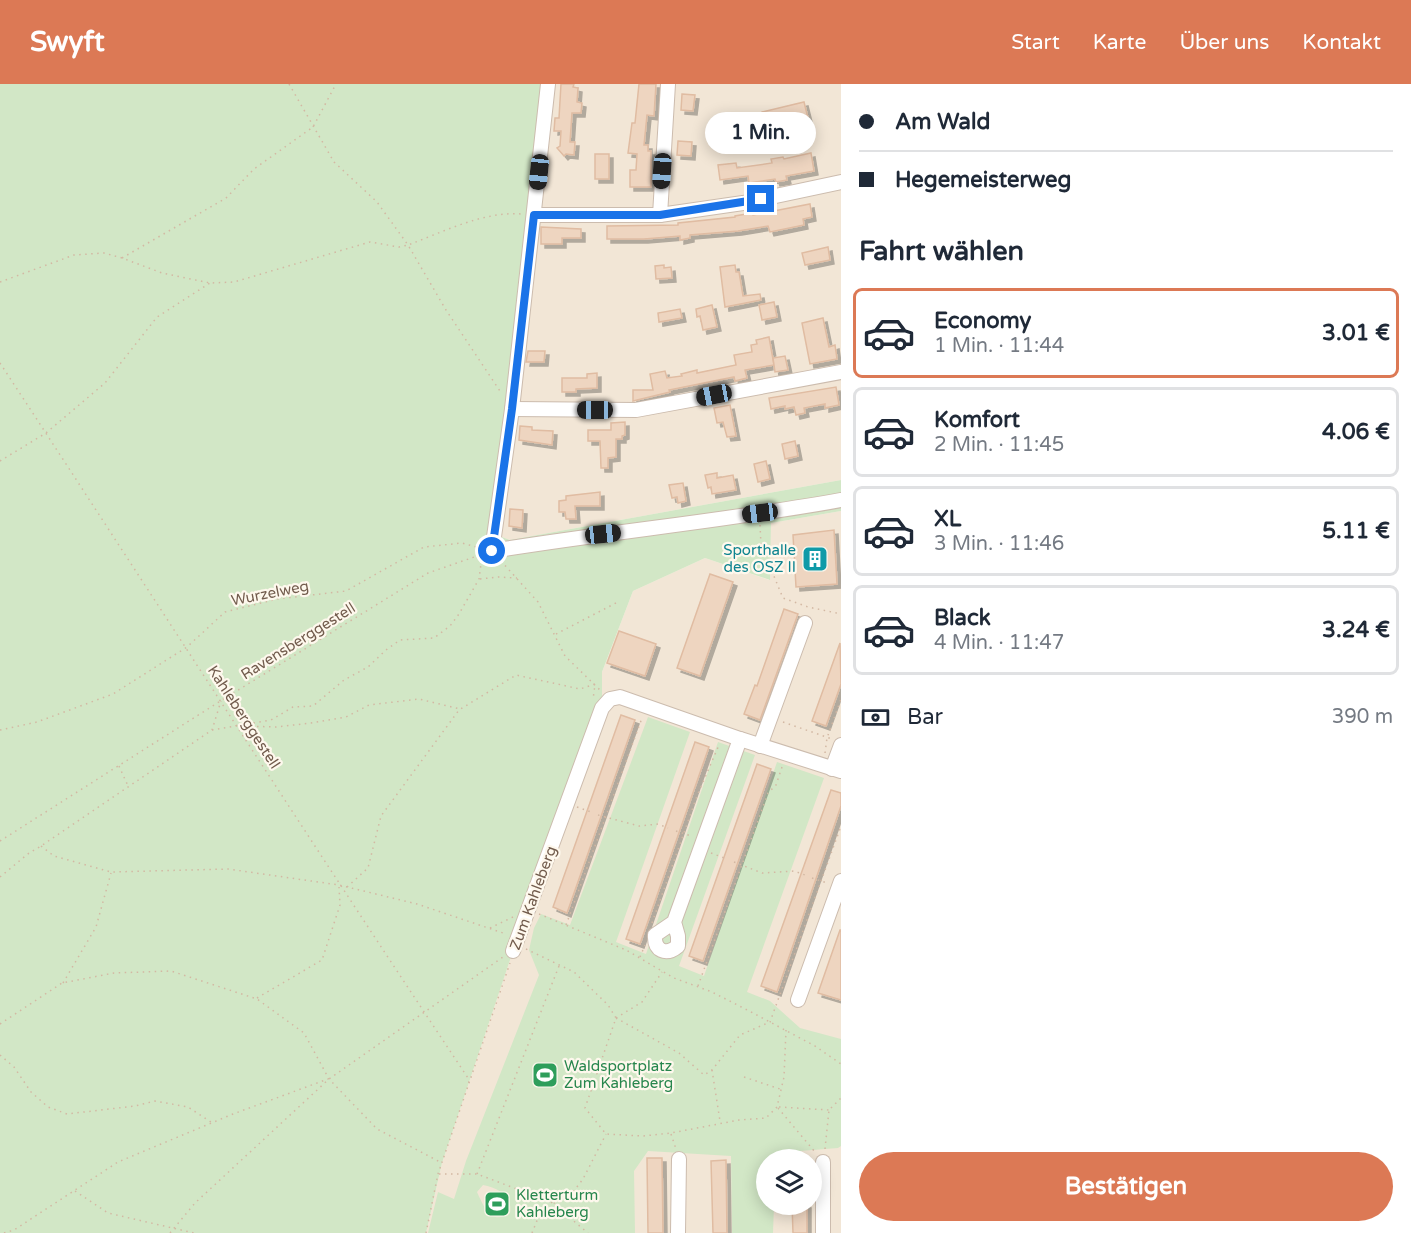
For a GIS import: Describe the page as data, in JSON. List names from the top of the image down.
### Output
{
  "streets": {
    "street": ["Zum Kahleberg"],
    "path": ["Wurzelweg", "Ravensberggestell", "Kahleberggestell"]
  },
  "crossings": [
    ["Wurzelweg", "Ravensberggestell"],
    ["Wurzelweg", "Kahleberggestell"],
    ["Ravensberggestell", "Kahleberggestell"],
    ["Kahleberggestell", "Zum Kahleberg"]
  ],
  "places": {
    "building": ["Sporthalle des OSZ II"],
    "sports": ["Waldsportplatz Zum Kahleberg", "Kletterturm Kahleberg"]
  },
  "page": {
    "header": "Swyft",
    "nav": [
      "Start",
      "Karte",
      "Über uns",
      "Kontakt"
    ],
    "banner": ["Am Wald", "Hegemeisterweg"],
    "bubble": "1 Min.",
    "heading": "Fahrt wählen",
    "list": [
      {
        "name": "Economy",
        "note": "1 Min. · 11:44",
        "value": "3.01 €"
      },
      {
        "name": "Komfort",
        "note": "2 Min. · 11:45",
        "value": "4.06 €"
      },
      {
        "name": "XL",
        "note": "3 Min. · 11:46",
        "value": "5.11 €"
      },
      {
        "name": "Black",
        "note": "4 Min. · 11:47",
        "value": "3.24 €"
      }
    ],
    "pay": ["Bar", "390 m"],
    "buttons": "Bestätigen"
  }
}
